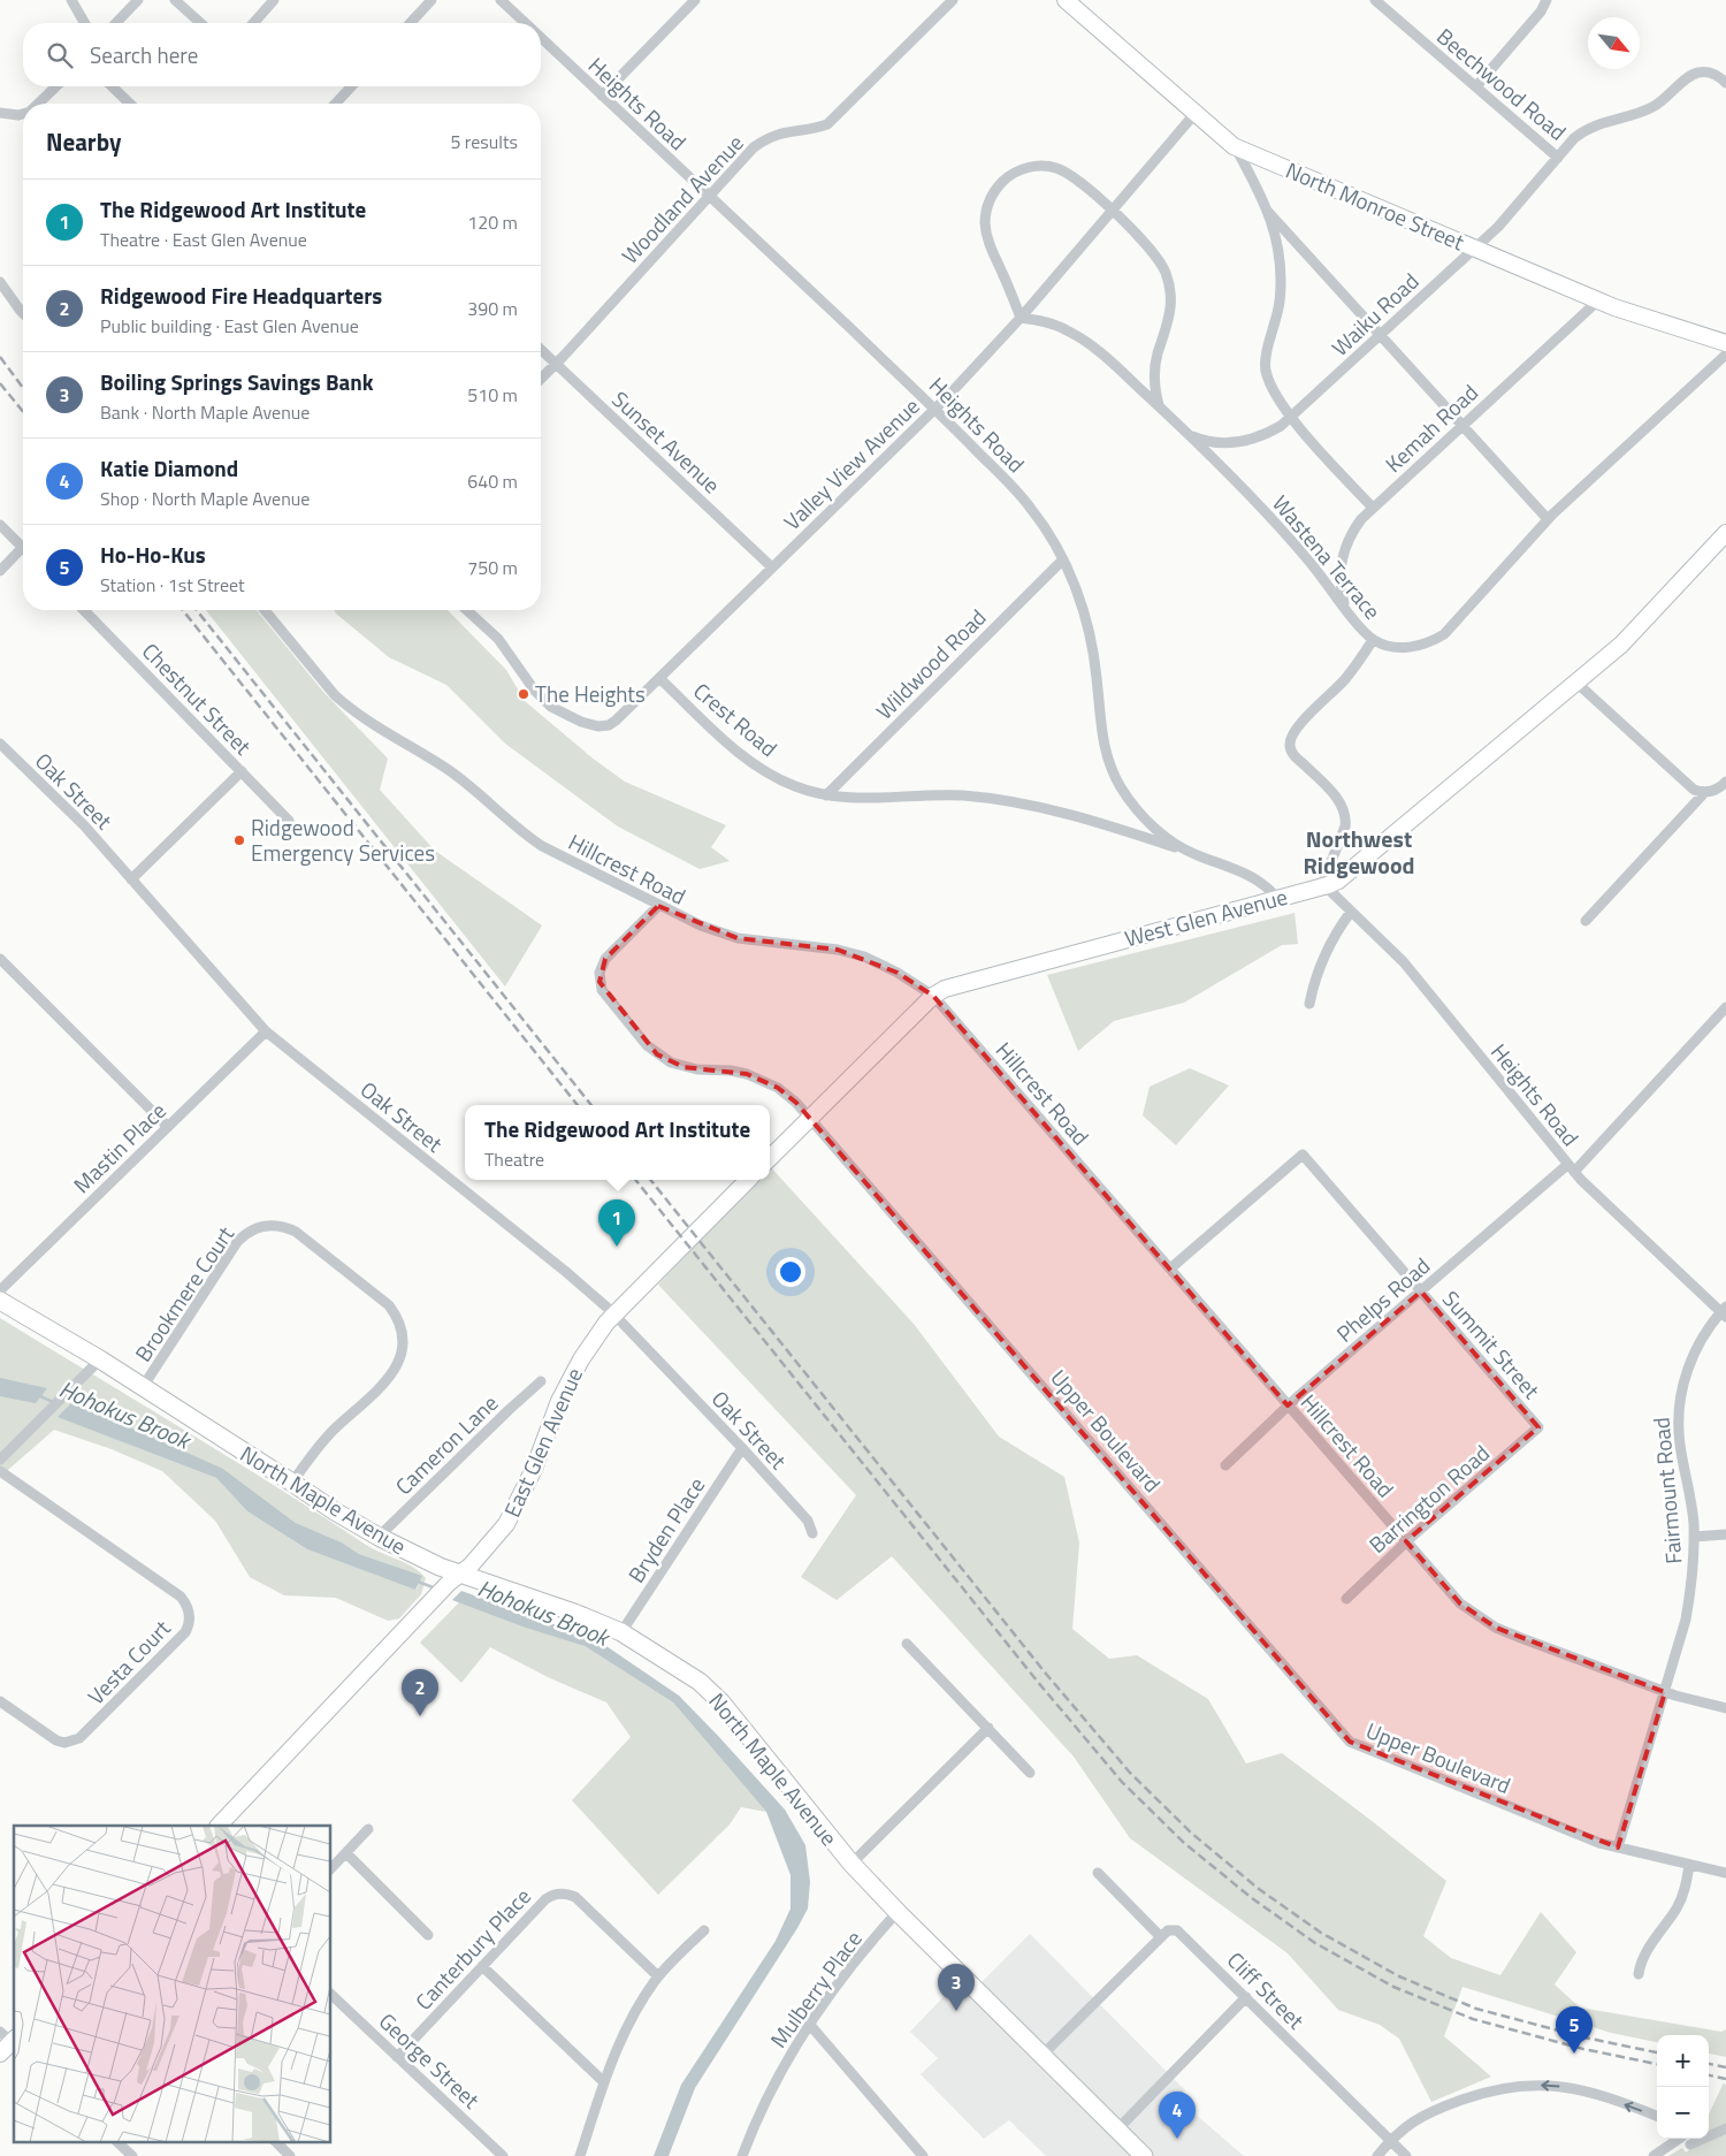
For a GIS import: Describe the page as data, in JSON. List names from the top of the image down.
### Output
{
  "streets": {
    "main road": ["North Maple Avenue"],
    "street": [
      "Beechwood Road",
      "Heights Road",
      "Woodland Avenue",
      "North Monroe Street",
      "Waiku Road",
      "Kemah Road",
      "Sunset Avenue",
      "Valley View Avenue",
      "Wastena Terrace",
      "Wildwood Road",
      "Chestnut Street",
      "Crest Road",
      "Oak Street",
      "Hillcrest Road",
      "West Glen Avenue",
      "Mastin Place",
      "Brookmere Court",
      "Phelps Road",
      "Summit Street",
      "Upper Boulevard",
      "East Glen Avenue",
      "Cameron Lane",
      "Fairmount Road",
      "Barrington Road",
      "Bryden Place",
      "Vesta Court",
      "Canterbury Place",
      "Mulberry Place",
      "Cliff Street",
      "George Street"
    ]
  },
  "crossings": [
    ["Beechwood Road", "Waiku Road"],
    ["Heights Road", "Woodland Avenue"],
    ["Heights Road", "Valley View Avenue"],
    ["Heights Road", "Wildwood Road"],
    ["Heights Road", "Crest Road"],
    ["Heights Road", "West Glen Avenue"],
    ["Heights Road", "Phelps Road"],
    ["Heights Road", "Fairmount Road"],
    ["Woodland Avenue", "Sunset Avenue"],
    ["North Monroe Street", "Waiku Road"],
    ["North Monroe Street", "Kemah Road"],
    ["North Monroe Street", "Valley View Avenue"],
    ["Waiku Road", "Wastena Terrace"],
    ["Kemah Road", "Wastena Terrace"],
    ["Sunset Avenue", "Valley View Avenue"],
    ["Valley View Avenue", "Wastena Terrace"],
    ["Valley View Avenue", "Crest Road"],
    ["Wildwood Road", "Crest Road"],
    ["Oak Street", "Mastin Place"],
    ["Oak Street", "East Glen Avenue"],
    ["Oak Street", "Bryden Place"],
    ["Hillcrest Road", "West Glen Avenue"],
    ["Hillcrest Road", "Phelps Road"],
    ["Hillcrest Road", "Summit Street"],
    ["Hillcrest Road", "Upper Boulevard"],
    ["Hillcrest Road", "Fairmount Road"],
    ["Hillcrest Road", "Barrington Road"],
    ["West Glen Avenue", "Upper Boulevard"],
    ["Brookmere Court", "North Maple Avenue"],
    ["Phelps Road", "Summit Street"],
    ["Summit Street", "Barrington Road"],
    ["Upper Boulevard", "Fairmount Road"],
    ["East Glen Avenue", "North Maple Avenue"],
    ["Cameron Lane", "North Maple Avenue"],
    ["North Maple Avenue", "Bryden Place"],
    ["North Maple Avenue", "Mulberry Place"],
    ["Canterbury Place", "George Street"]
  ],
  "districts": ["Northwest Ridgewood"],
  "water": ["Hohokus Brook"],
  "places": ["The Heights", "Ridgewood Emergency Services"],
  "north": "bottom right",
  "page": {
    "search": "Search here",
    "heading": ["Nearby", "5 results"],
    "list": [
      {
        "mark": "1",
        "name": "The Ridgewood Art Institute",
        "note": "Theatre · East Glen Avenue",
        "value": "120 m"
      },
      {
        "mark": "2",
        "name": "Ridgewood Fire Headquarters",
        "note": "Public building · East Glen Avenue",
        "value": "390 m"
      },
      {
        "mark": "3",
        "name": "Boiling Springs Savings Bank",
        "note": "Bank · North Maple Avenue",
        "value": "510 m"
      },
      {
        "mark": "4",
        "name": "Katie Diamond",
        "note": "Shop · North Maple Avenue",
        "value": "640 m"
      },
      {
        "mark": "5",
        "name": "Ho-Ho-Kus",
        "note": "Station · 1st Street",
        "value": "750 m"
      }
    ],
    "popup": ["The Ridgewood Art Institute", "Theatre"],
    "pins": [
      "1",
      "2",
      "3",
      "5",
      "4"
    ],
    "map_buttons": ["+", "−"]
  }
}
